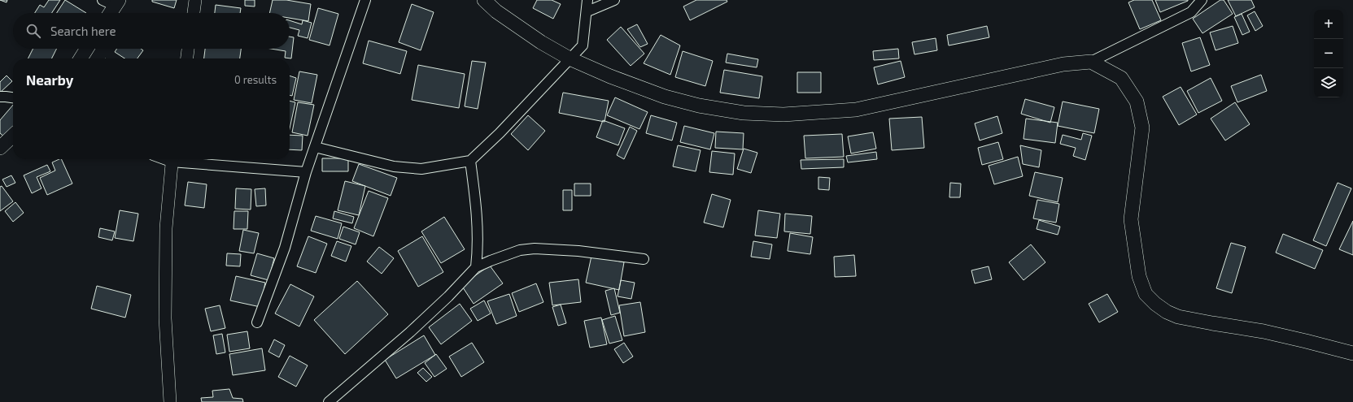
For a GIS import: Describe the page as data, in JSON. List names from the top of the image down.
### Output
{
  "page": {
    "map_buttons": ["+", "−"],
    "search": "Search here",
    "heading": ["Nearby", "0 results"]
  }
}
